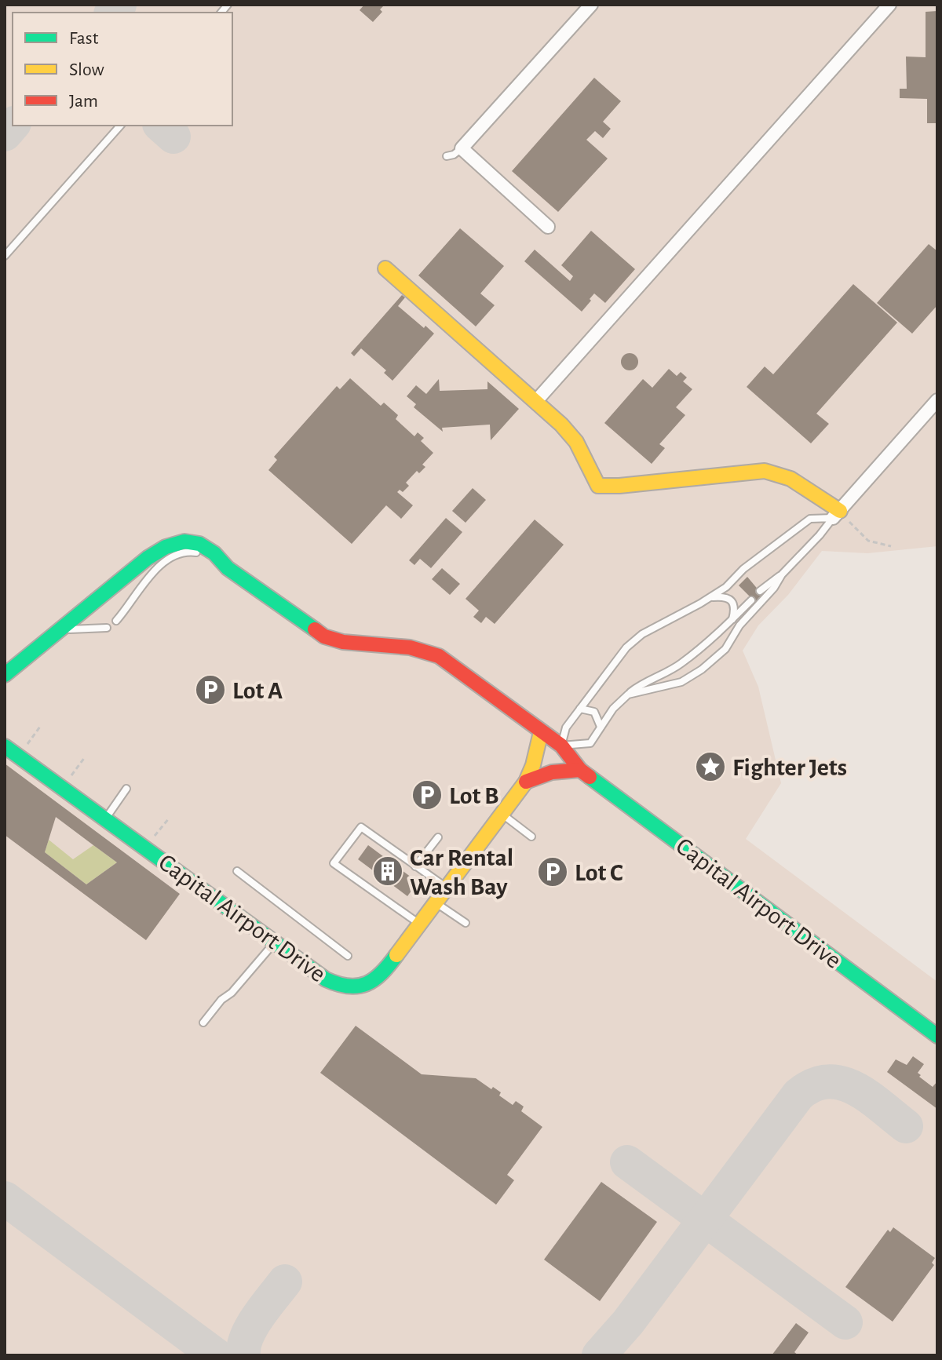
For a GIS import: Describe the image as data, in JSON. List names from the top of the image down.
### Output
{
  "streets": {
    "street": ["Capital Airport Drive"]
  },
  "places": {
    "parking": ["Lot A", "Lot B", "Lot C"],
    "place": ["Fighter Jets"],
    "building": ["Car Rental Wash Bay"]
  },
  "legend": ["Fast", "Slow", "Jam"]
}
